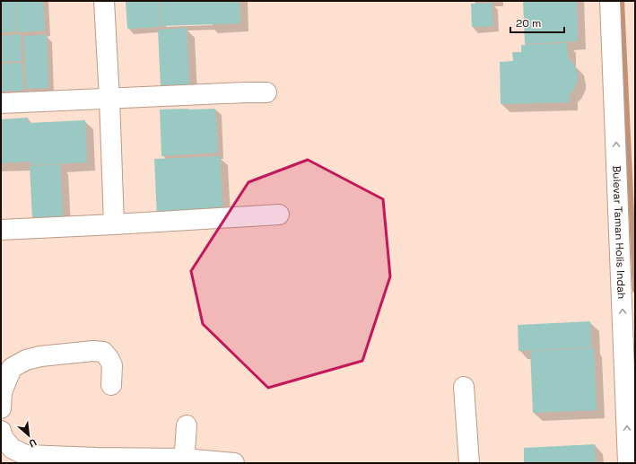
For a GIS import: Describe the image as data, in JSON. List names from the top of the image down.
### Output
{
  "streets": {
    "street": ["Bulevar Taman Holis Indah"]
  },
  "one_way": ["Bulevar Taman Holis Indah"],
  "scale_bar": "20 m",
  "north": "bottom right"
}
